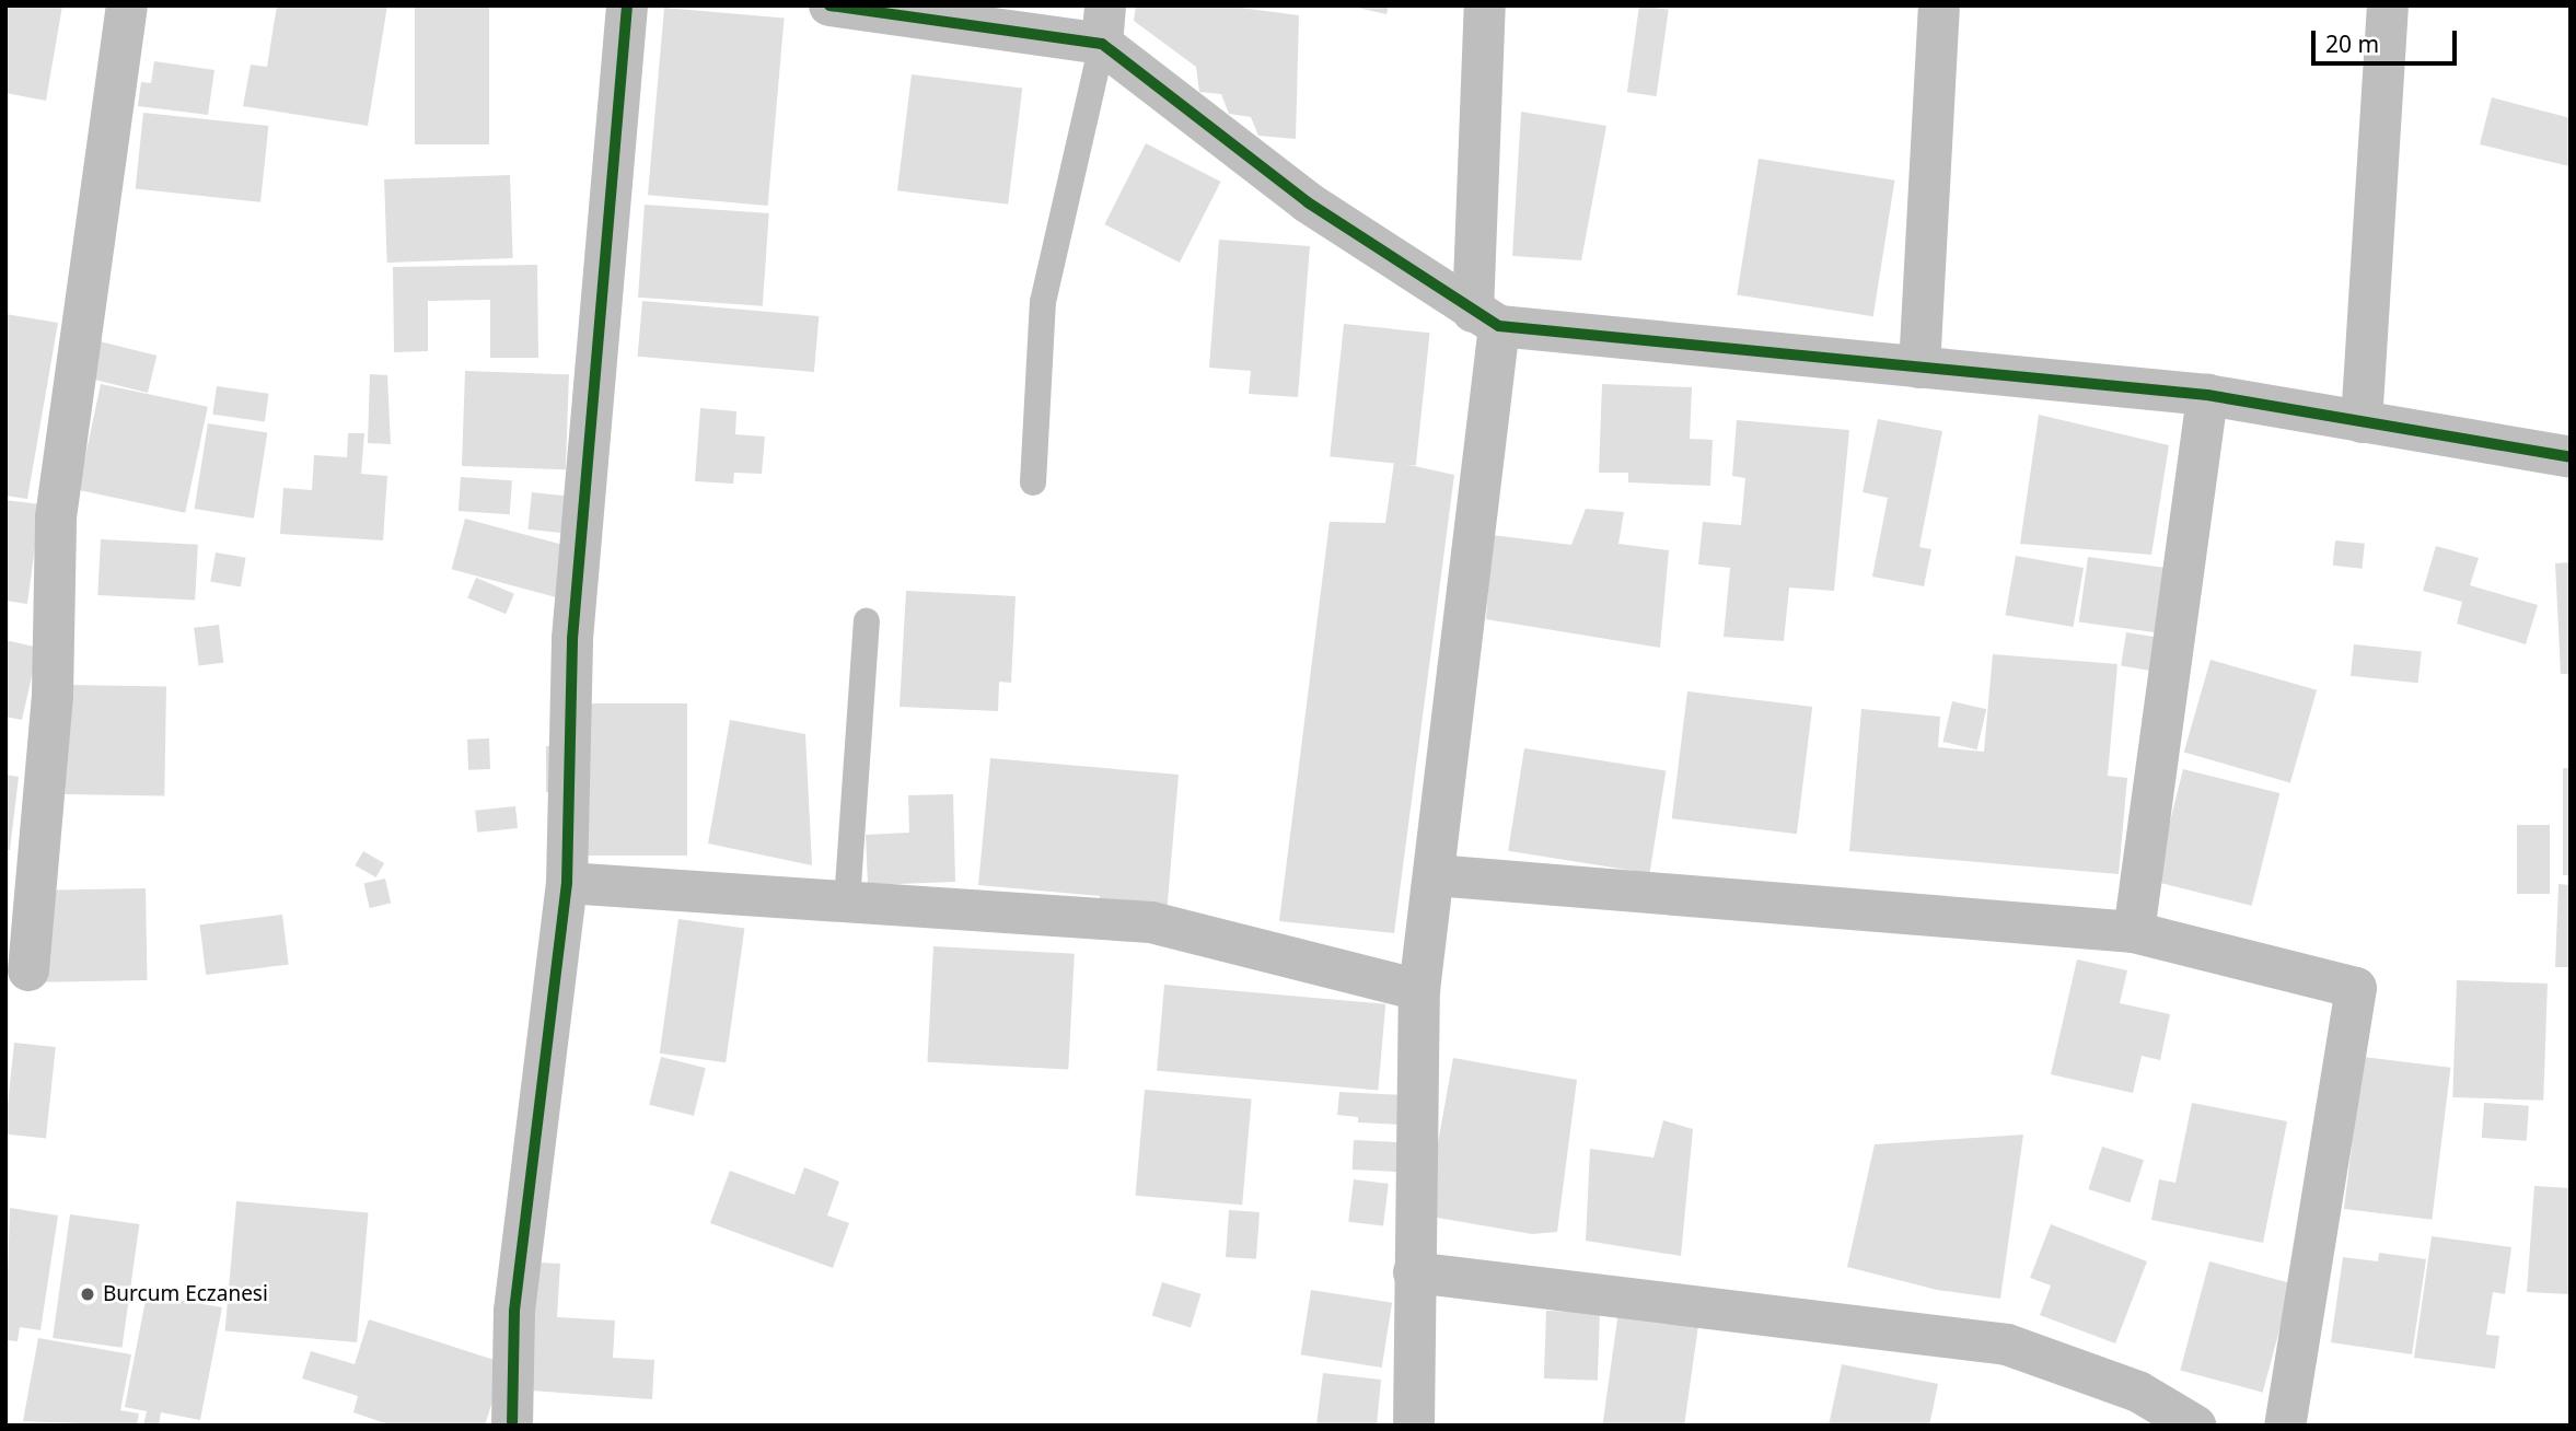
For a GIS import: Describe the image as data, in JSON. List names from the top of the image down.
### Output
{
  "places": ["Burcum Eczanesi"],
  "scale_bar": "20 m"
}
